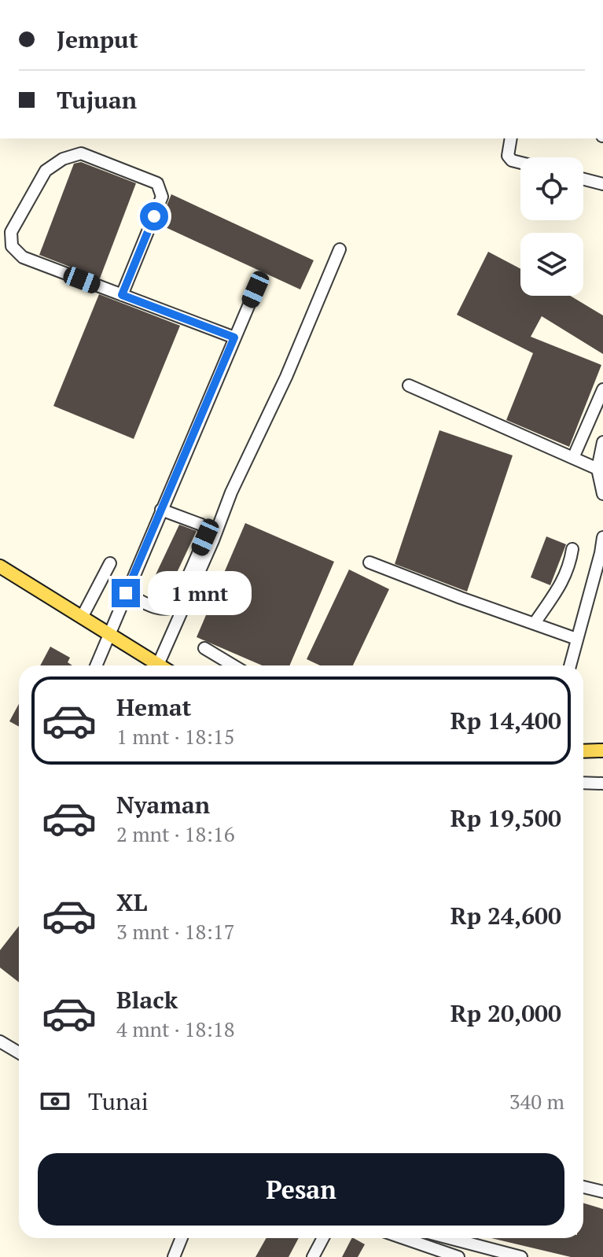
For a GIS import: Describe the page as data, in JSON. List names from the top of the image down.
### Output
{
  "page": {
    "banner": ["Jemput", "Tujuan"],
    "bubble": "1 mnt",
    "list": [
      {
        "name": "Hemat",
        "note": "1 mnt · 18:15",
        "value": "Rp 14,400"
      },
      {
        "name": "Nyaman",
        "note": "2 mnt · 18:16",
        "value": "Rp 19,500"
      },
      {
        "name": "XL",
        "note": "3 mnt · 18:17",
        "value": "Rp 24,600"
      },
      {
        "name": "Black",
        "note": "4 mnt · 18:18",
        "value": "Rp 20,000"
      }
    ],
    "pay": ["Tunai", "340 m"],
    "buttons": "Pesan"
  }
}
